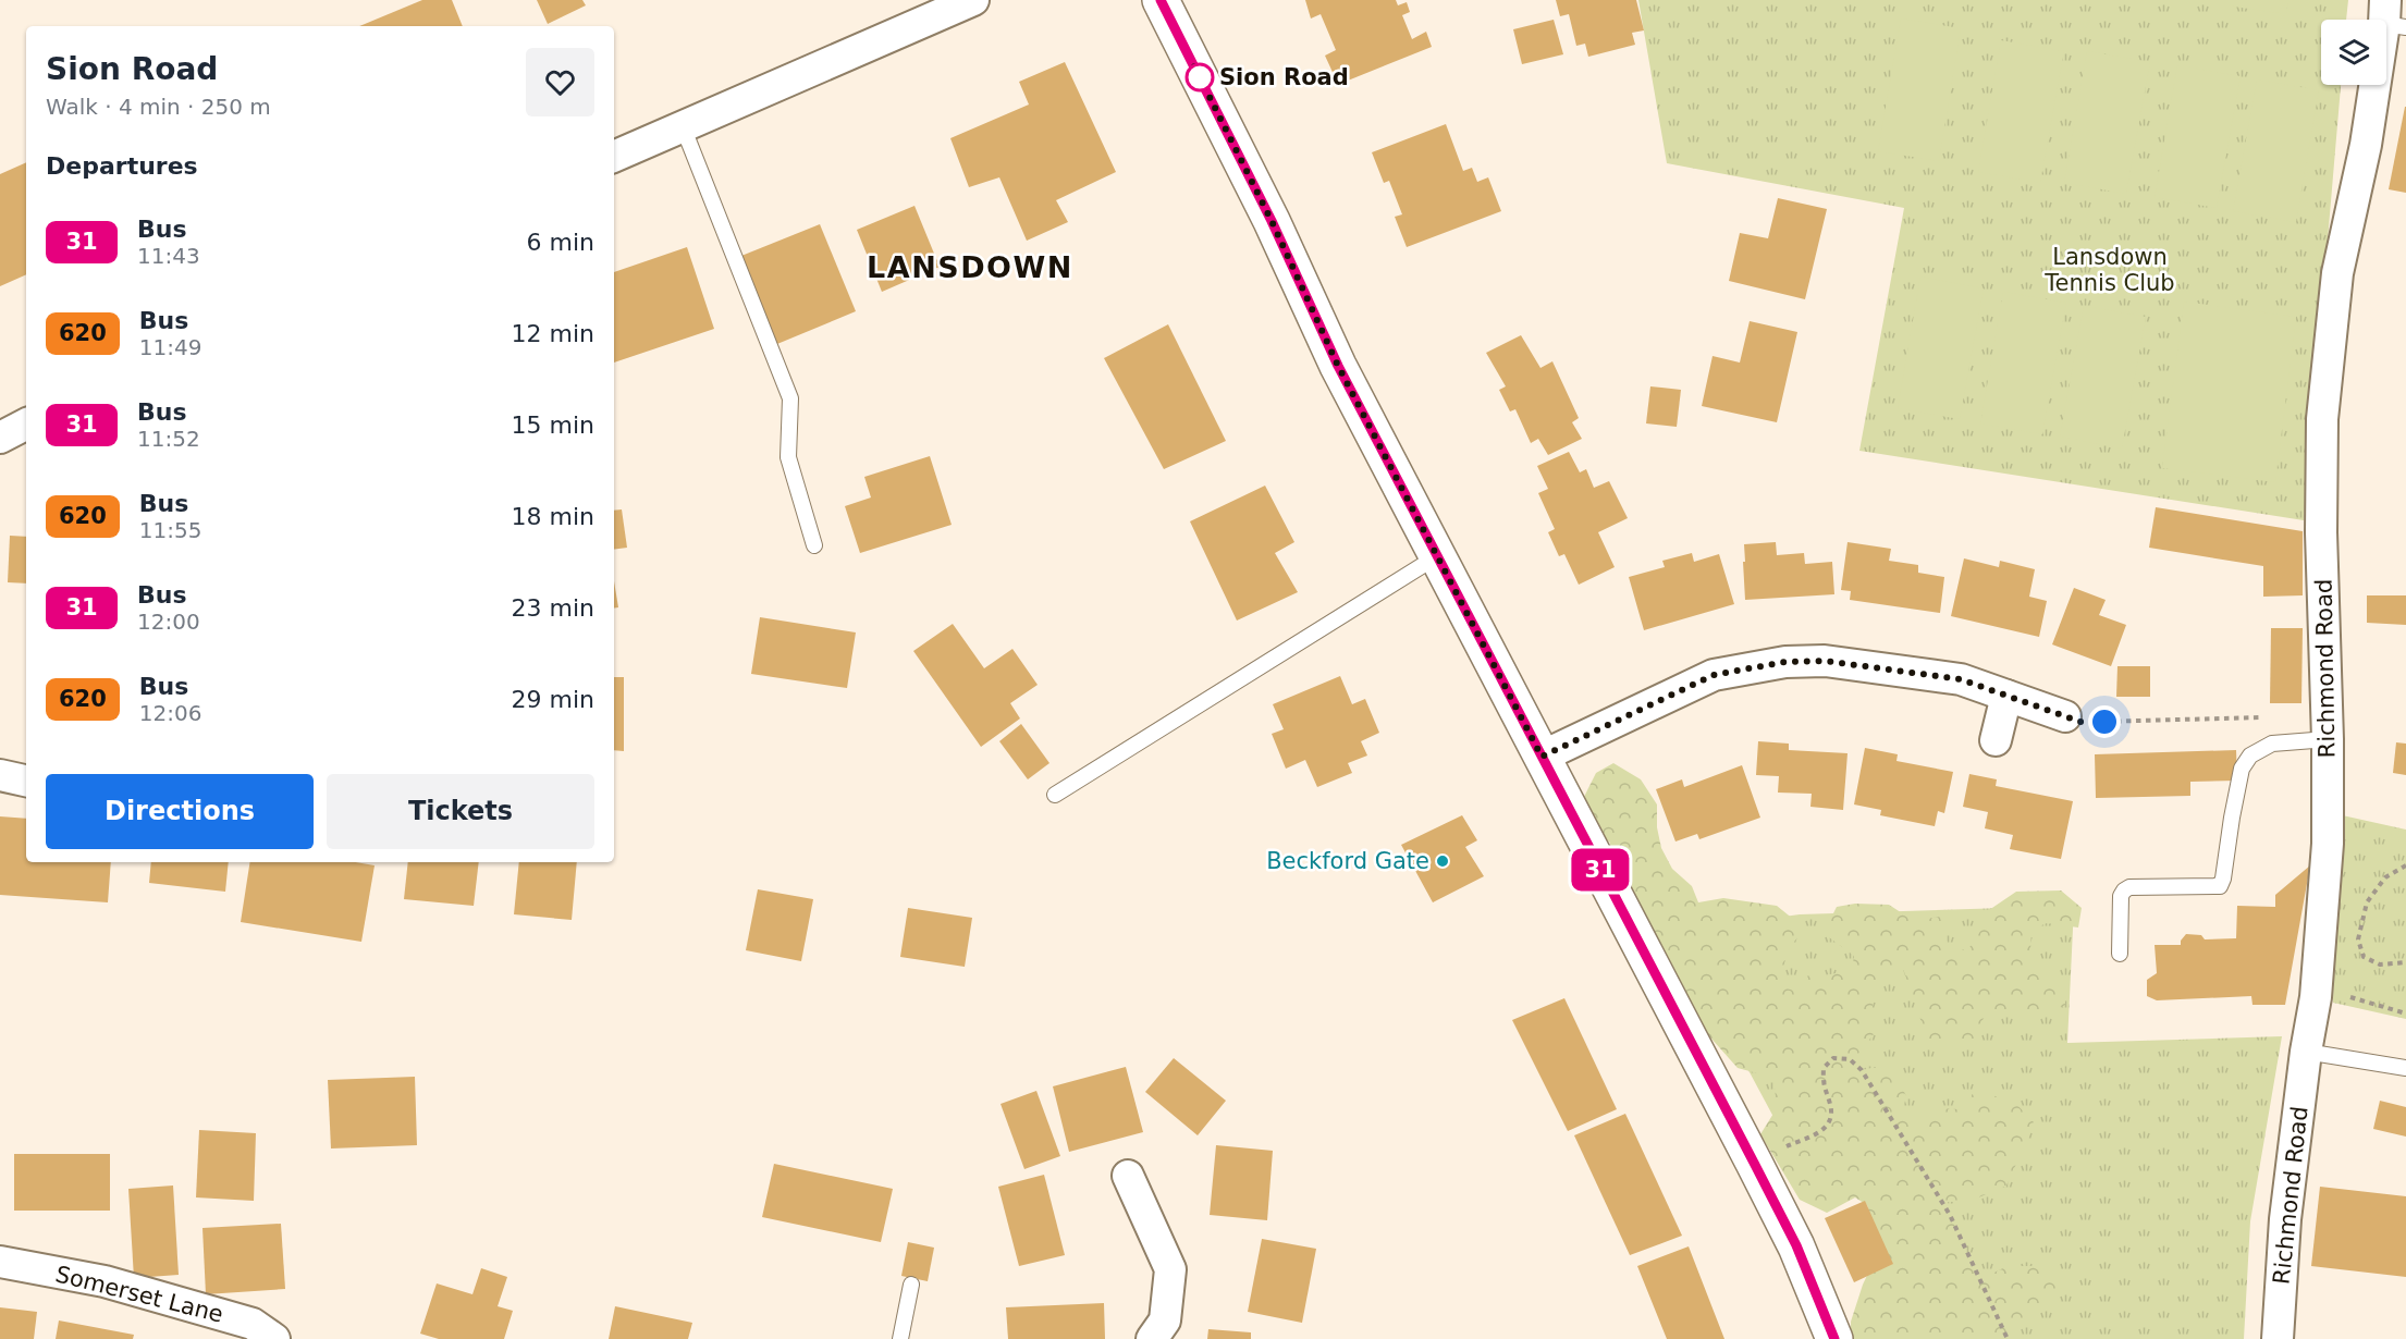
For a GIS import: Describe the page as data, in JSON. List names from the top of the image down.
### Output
{
  "streets": {
    "street": ["Richmond Road", "Somerset Lane"]
  },
  "districts": ["LANSDOWN"],
  "parks": ["Lansdown Tennis Club"],
  "places": ["Sion Road", "Beckford Gate"],
  "lines": ["bus line 31"],
  "page": {
    "on_map": "31",
    "heading": [
      ["Sion Road", "Walk · 4 min · 250 m"],
      "Departures"
    ],
    "list": [
      {
        "mark": "31",
        "name": "Bus",
        "note": "11:43",
        "value": "6 min"
      },
      {
        "mark": "620",
        "name": "Bus",
        "note": "11:49",
        "value": "12 min"
      },
      {
        "mark": "31",
        "name": "Bus",
        "note": "11:52",
        "value": "15 min"
      },
      {
        "mark": "620",
        "name": "Bus",
        "note": "11:55",
        "value": "18 min"
      },
      {
        "mark": "31",
        "name": "Bus",
        "note": "12:00",
        "value": "23 min"
      },
      {
        "mark": "620",
        "name": "Bus",
        "note": "12:06",
        "value": "29 min"
      }
    ],
    "buttons": ["Directions", "Tickets"]
  }
}
